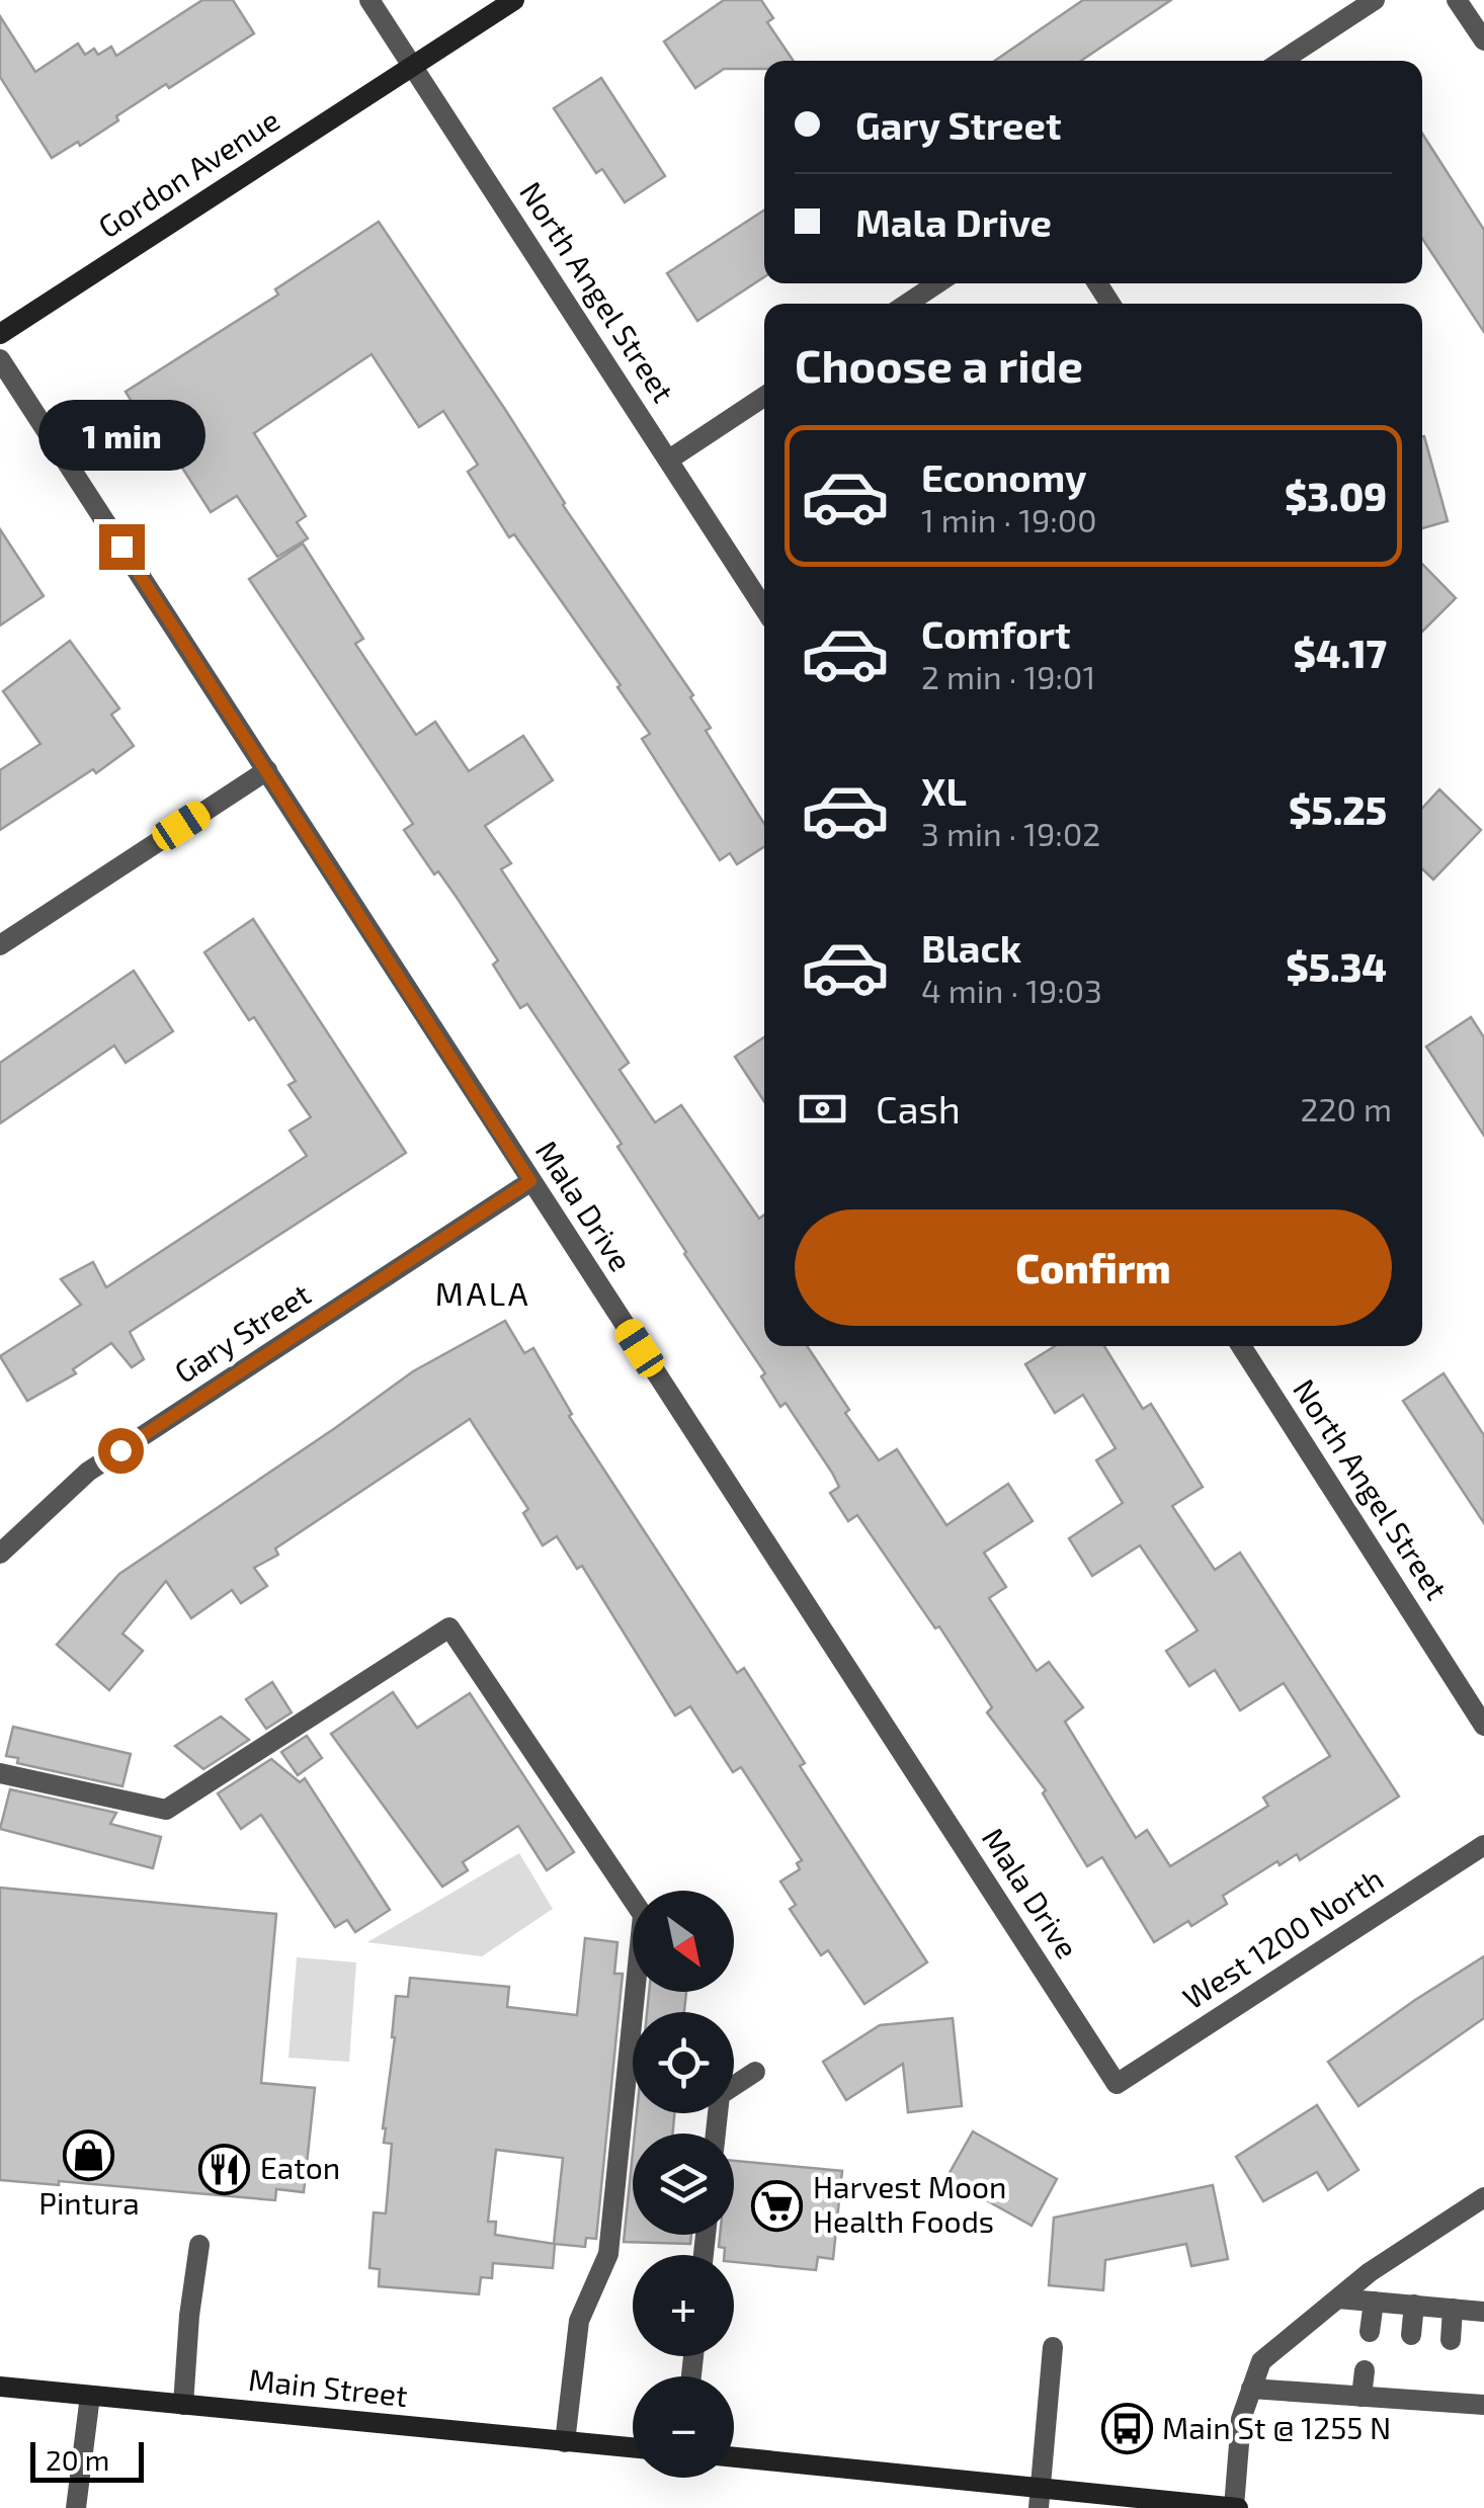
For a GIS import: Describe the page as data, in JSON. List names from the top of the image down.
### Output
{
  "streets": {
    "main road": ["Gordon Avenue", "Main Street"],
    "street": [
      "North Angel Street",
      "Mala Drive",
      "Gary Street",
      "West 1200 North"
    ]
  },
  "crossings": [
    ["Gordon Avenue", "North Angel Street"],
    ["Mala Drive", "Gary Street"],
    ["Mala Drive", "West 1200 North"]
  ],
  "districts": ["MALA"],
  "places": {
    "shop": ["Pintura"],
    "restaurant": ["Eaton"],
    "supermarket": ["Harvest Moon Health Foods"],
    "bus stop": ["Main St @ 1255 N"]
  },
  "scale_bar": "20 m",
  "north": "bottom right",
  "page": {
    "banner": ["Gary Street", "Mala Drive"],
    "heading": "Choose a ride",
    "bubble": "1 min",
    "list": [
      {
        "name": "Economy",
        "note": "1 min · 19:00",
        "value": "$3.09"
      },
      {
        "name": "Comfort",
        "note": "2 min · 19:01",
        "value": "$4.17"
      },
      {
        "name": "XL",
        "note": "3 min · 19:02",
        "value": "$5.25"
      },
      {
        "name": "Black",
        "note": "4 min · 19:03",
        "value": "$5.34"
      }
    ],
    "pay": ["Cash", "220 m"],
    "buttons": "Confirm",
    "map_buttons": ["+", "−"],
    "scale": "20 m"
  }
}
